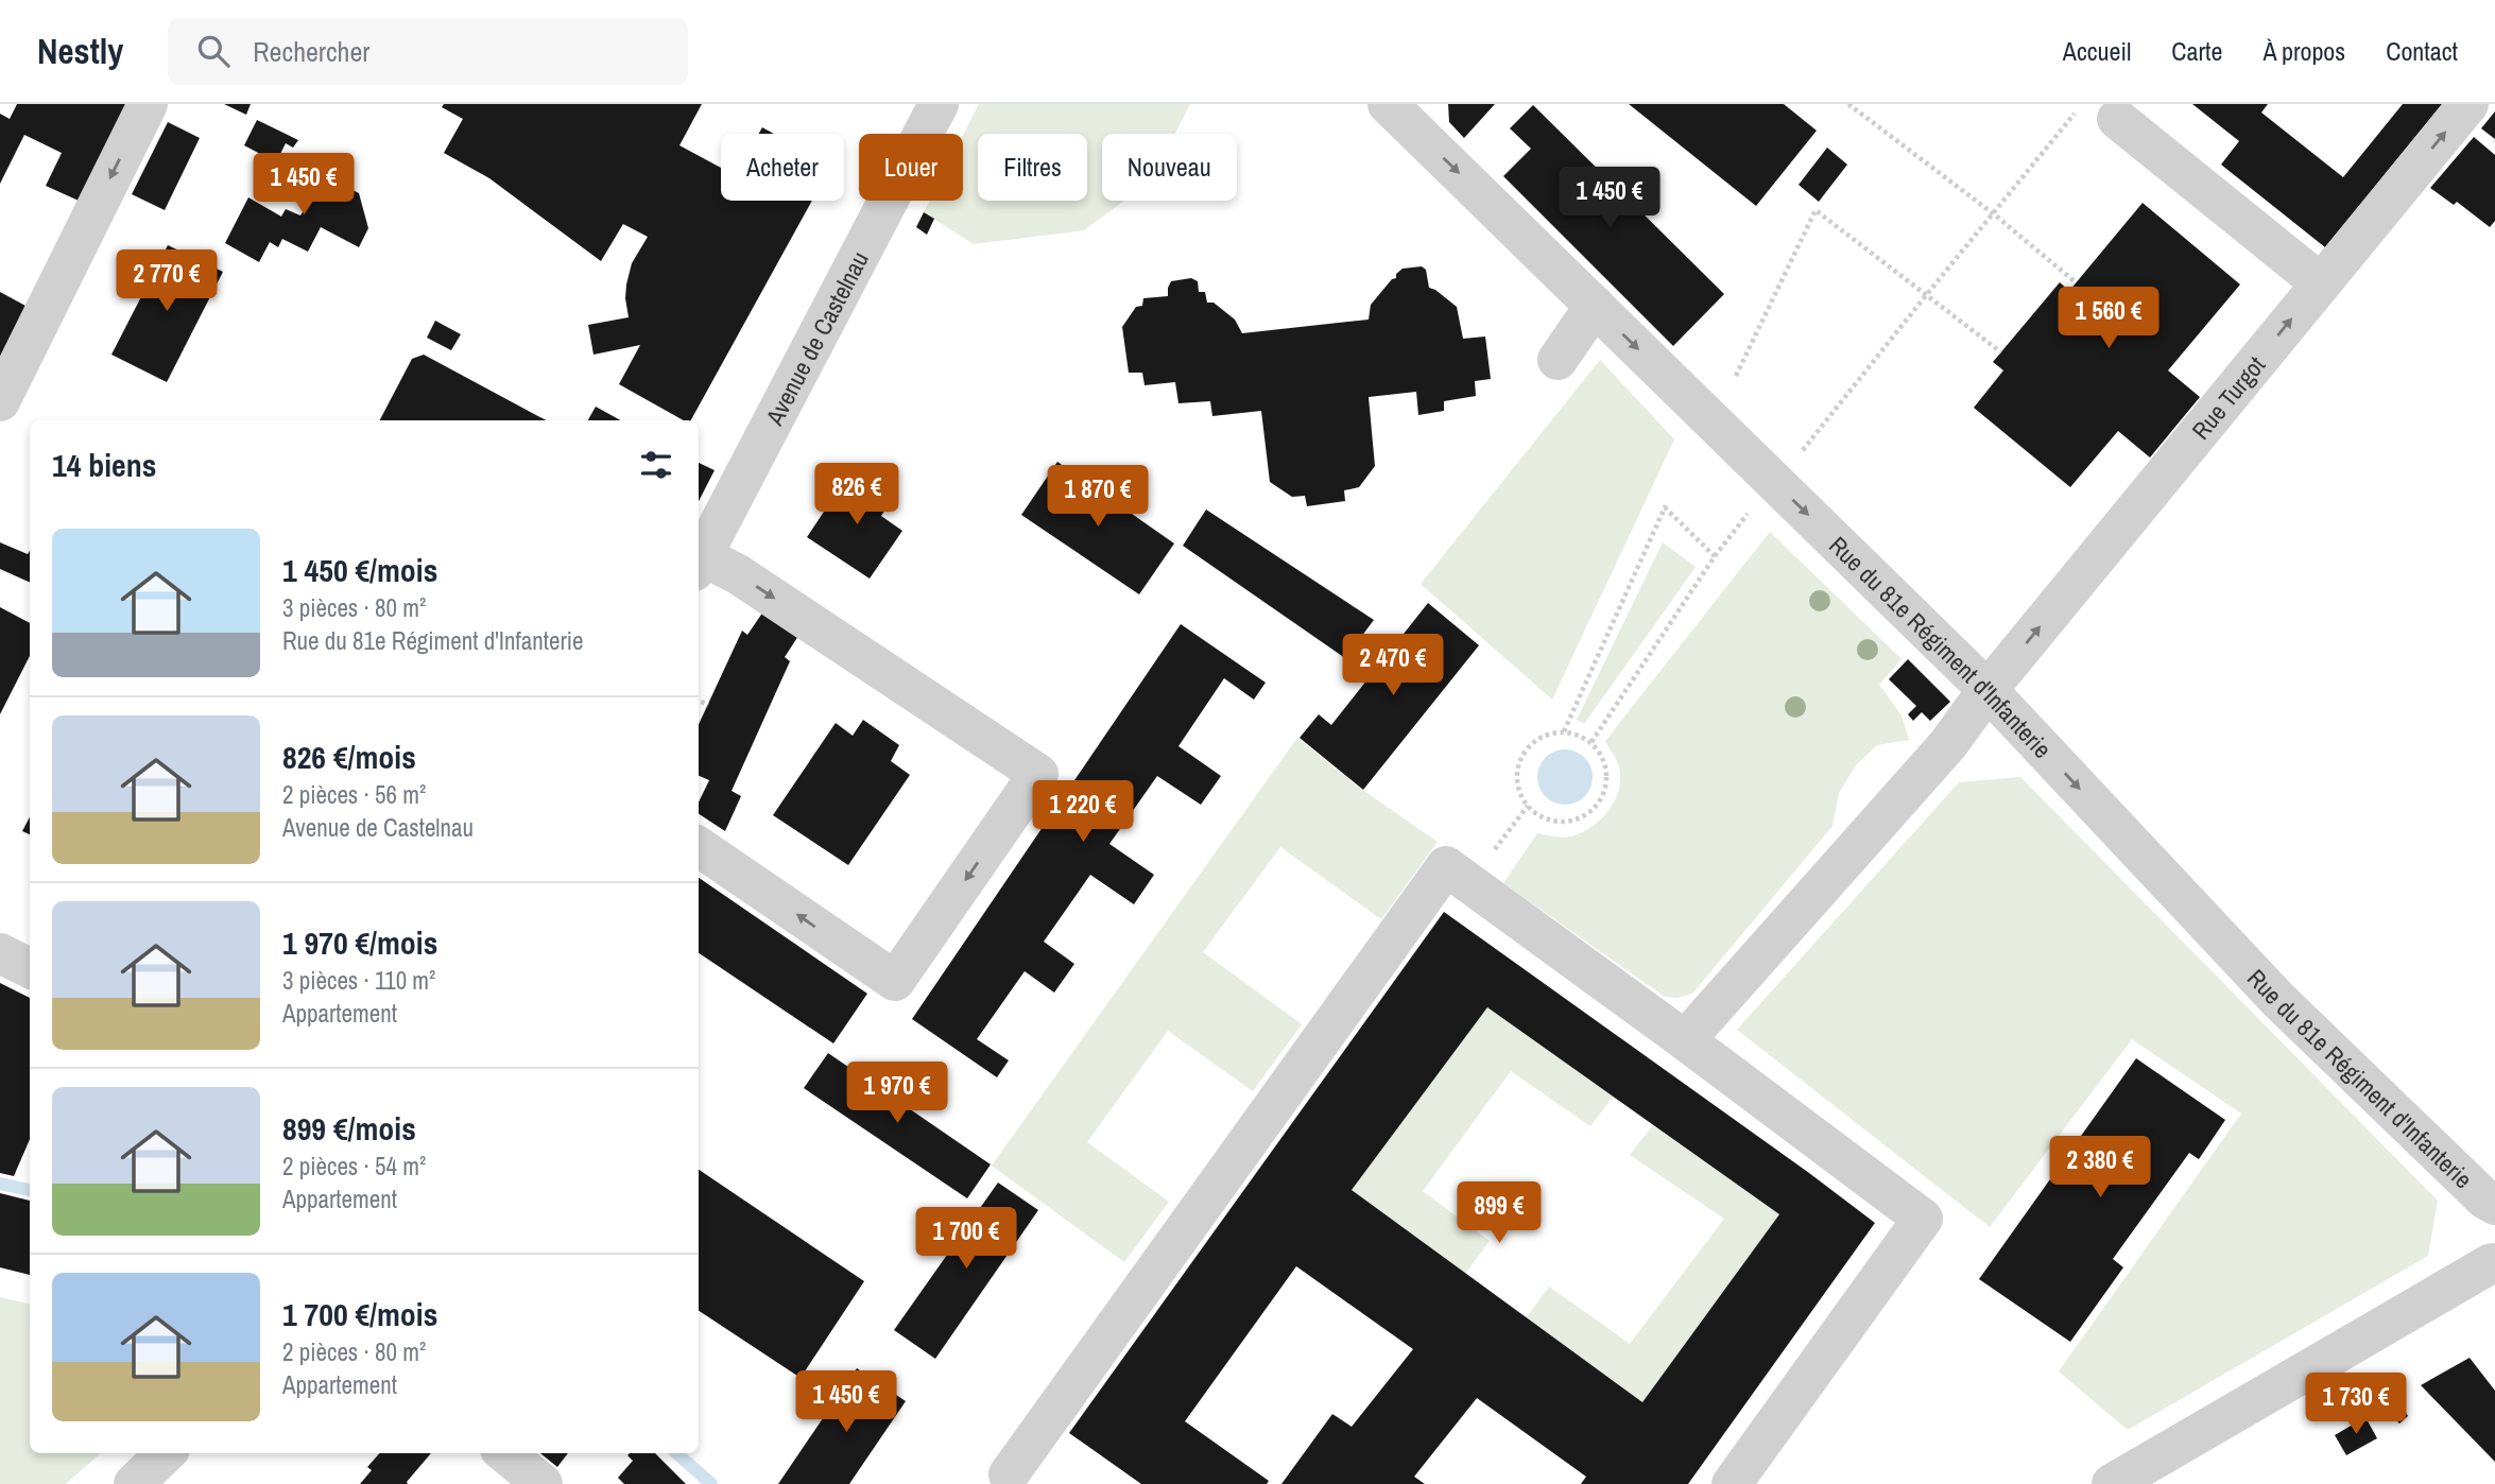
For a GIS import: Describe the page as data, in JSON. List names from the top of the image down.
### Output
{
  "streets": {
    "street": ["Avenue de Castelnau", "Rue Turgot", "Rue du 81e Régiment d'Infanterie"]
  },
  "crossings": [
    ["Rue Turgot", "Rue du 81e Régiment d'Infanterie"]
  ],
  "one_way": ["Rue Turgot", "Rue du 81e Régiment d'Infanterie"],
  "page": {
    "header": "Nestly",
    "search": "Rechercher",
    "nav": [
      "Accueil",
      "Carte",
      "À propos",
      "Contact"
    ],
    "chip": [
      "Acheter",
      "Louer",
      "Filtres",
      "Nouveau"
    ],
    "price": [
      "1 450 €",
      "1 450 €",
      "2 770 €",
      "1 560 €",
      "826 €",
      "1 870 €",
      "2 470 €",
      "1 220 €",
      "1 970 €",
      "2 380 €",
      "899 €",
      "1 700 €",
      "1 450 €",
      "1 730 €"
    ],
    "heading": "14 biens",
    "list": [
      {
        "name": "1 450 €/mois",
        "note": "3 pièces · 80 m² · Rue du 81e Régiment d'Infanterie"
      },
      {
        "name": "826 €/mois",
        "note": "2 pièces · 56 m² · Avenue de Castelnau"
      },
      {
        "name": "1 970 €/mois",
        "note": "3 pièces · 110 m² · Appartement"
      },
      {
        "name": "899 €/mois",
        "note": "2 pièces · 54 m² · Appartement"
      },
      {
        "name": "1 700 €/mois",
        "note": "2 pièces · 80 m² · Appartement"
      }
    ]
  }
}
